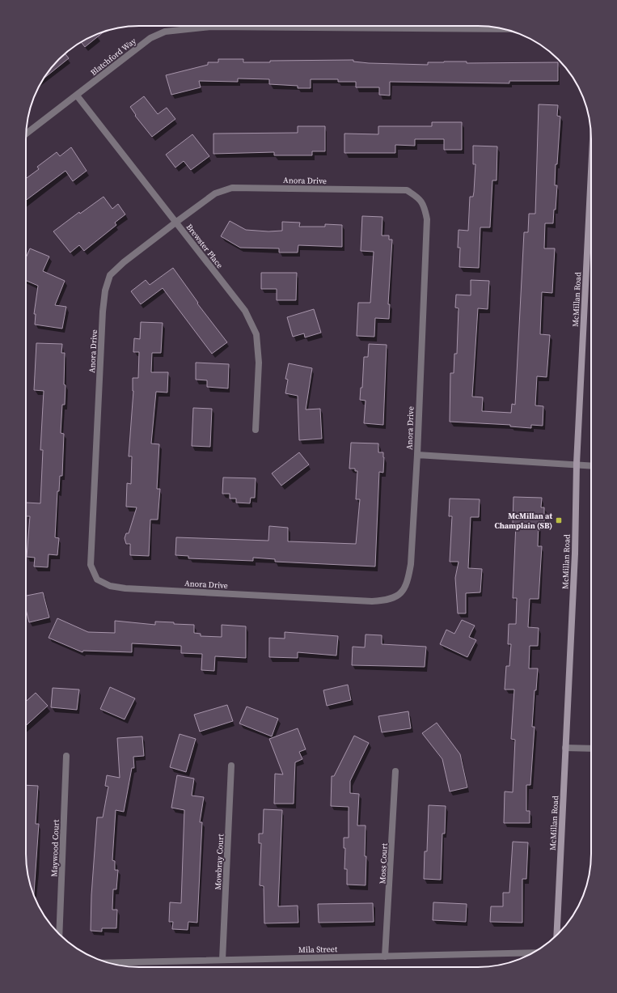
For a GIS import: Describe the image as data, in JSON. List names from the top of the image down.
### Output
{
  "streets": {
    "street": [
      "Blatchford Way",
      "Anora Drive",
      "Brewster Place",
      "McMillan Road",
      "Maywood Court",
      "Mowbray Court",
      "Moss Court",
      "Mila Street"
    ]
  },
  "crossings": [
    ["Blatchford Way", "Brewster Place"],
    ["Anora Drive", "Brewster Place"],
    ["Anora Drive", "McMillan Road"],
    ["Mowbray Court", "Mila Street"],
    ["Moss Court", "Mila Street"]
  ],
  "places": {
    "transit": ["McMillan at Champlain (SB)"]
  }
}
